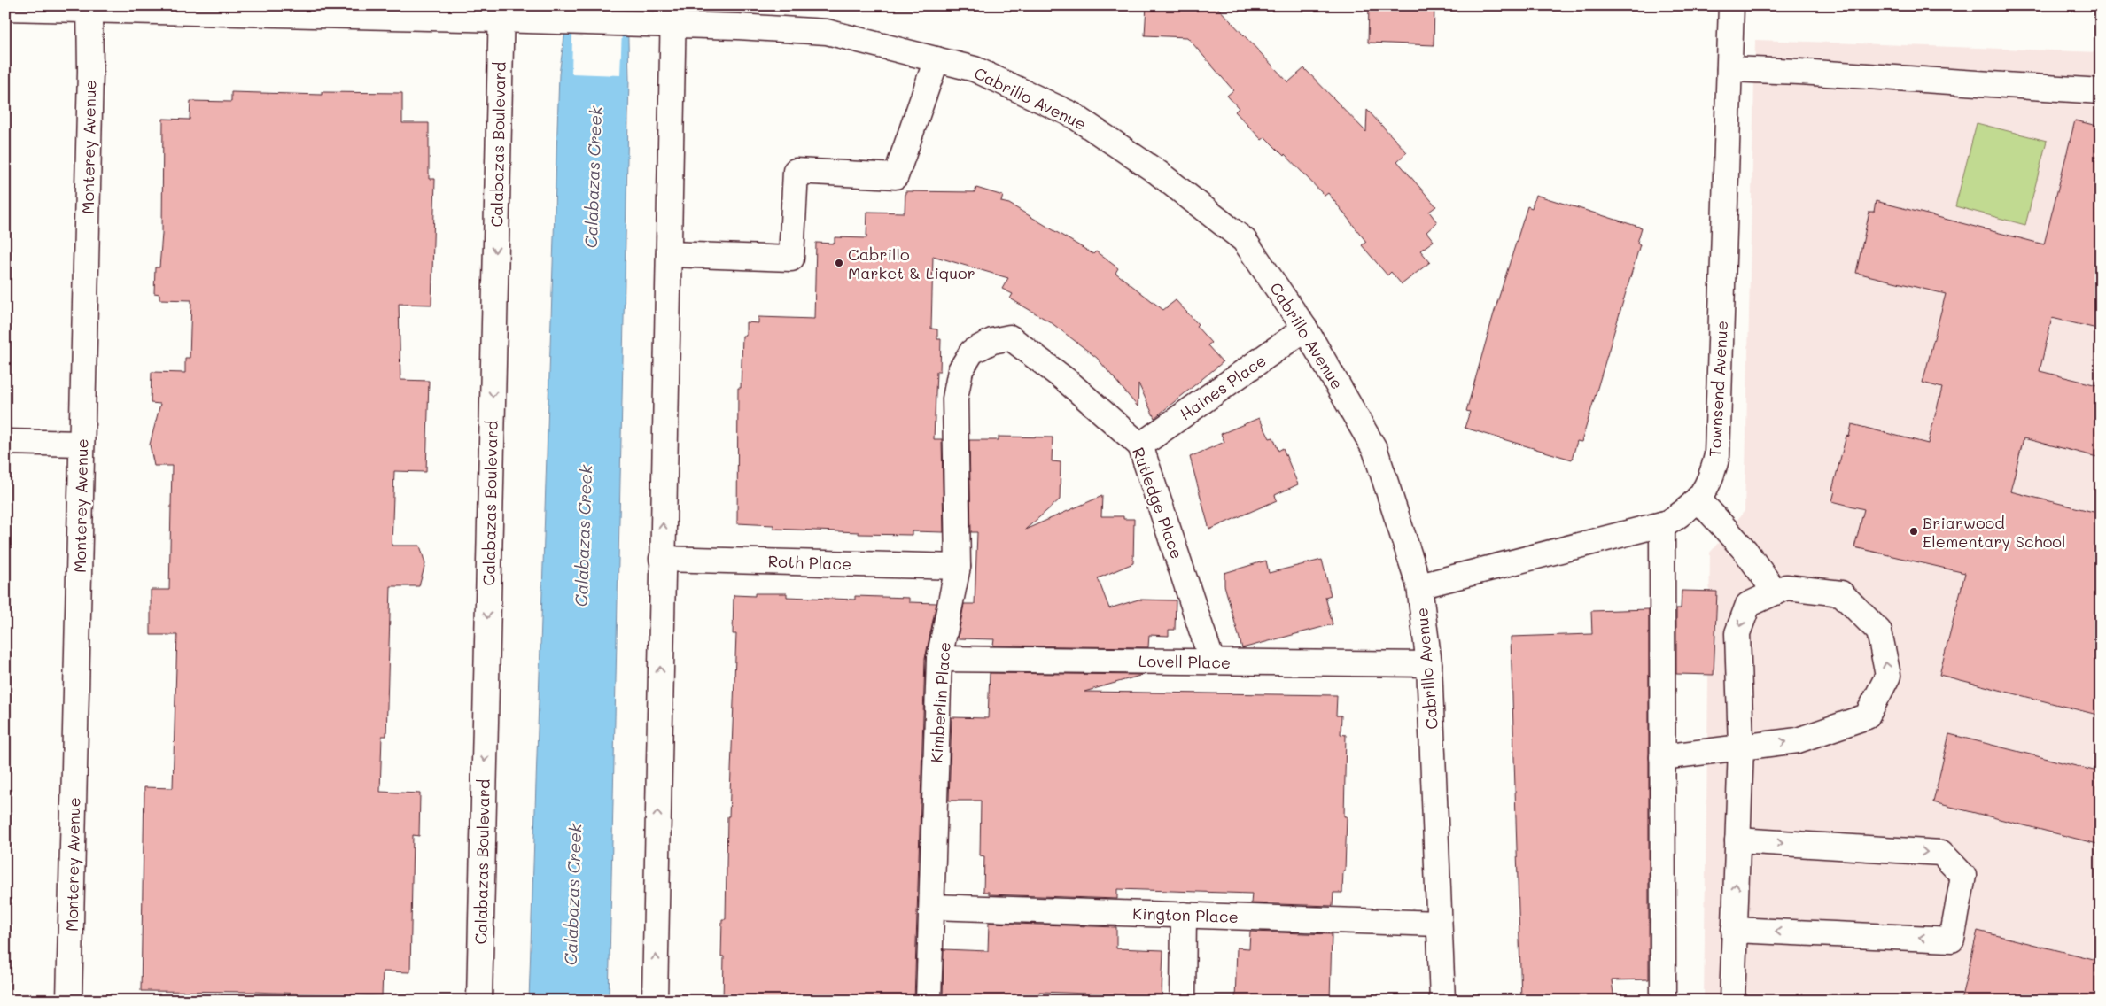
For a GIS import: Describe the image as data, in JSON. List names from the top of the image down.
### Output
{
  "streets": {
    "street": [
      "Cabrillo Avenue",
      "Calabazas Boulevard",
      "Monterey Avenue",
      "Haines Place",
      "Townsend Avenue",
      "Rutledge Place",
      "Roth Place",
      "Lovell Place",
      "Kimberlin Place",
      "Kington Place"
    ]
  },
  "crossings": [
    ["Cabrillo Avenue", "Calabazas Boulevard"],
    ["Cabrillo Avenue", "Monterey Avenue"],
    ["Cabrillo Avenue", "Haines Place"],
    ["Cabrillo Avenue", "Townsend Avenue"],
    ["Cabrillo Avenue", "Lovell Place"],
    ["Cabrillo Avenue", "Kington Place"],
    ["Haines Place", "Rutledge Place"],
    ["Rutledge Place", "Lovell Place"],
    ["Rutledge Place", "Kimberlin Place"],
    ["Roth Place", "Kimberlin Place"],
    ["Lovell Place", "Kimberlin Place"],
    ["Kimberlin Place", "Kington Place"]
  ],
  "water": ["Calabazas Creek"],
  "places": ["Cabrillo Market & Liquor", "Briarwood Elementary School"]
}
